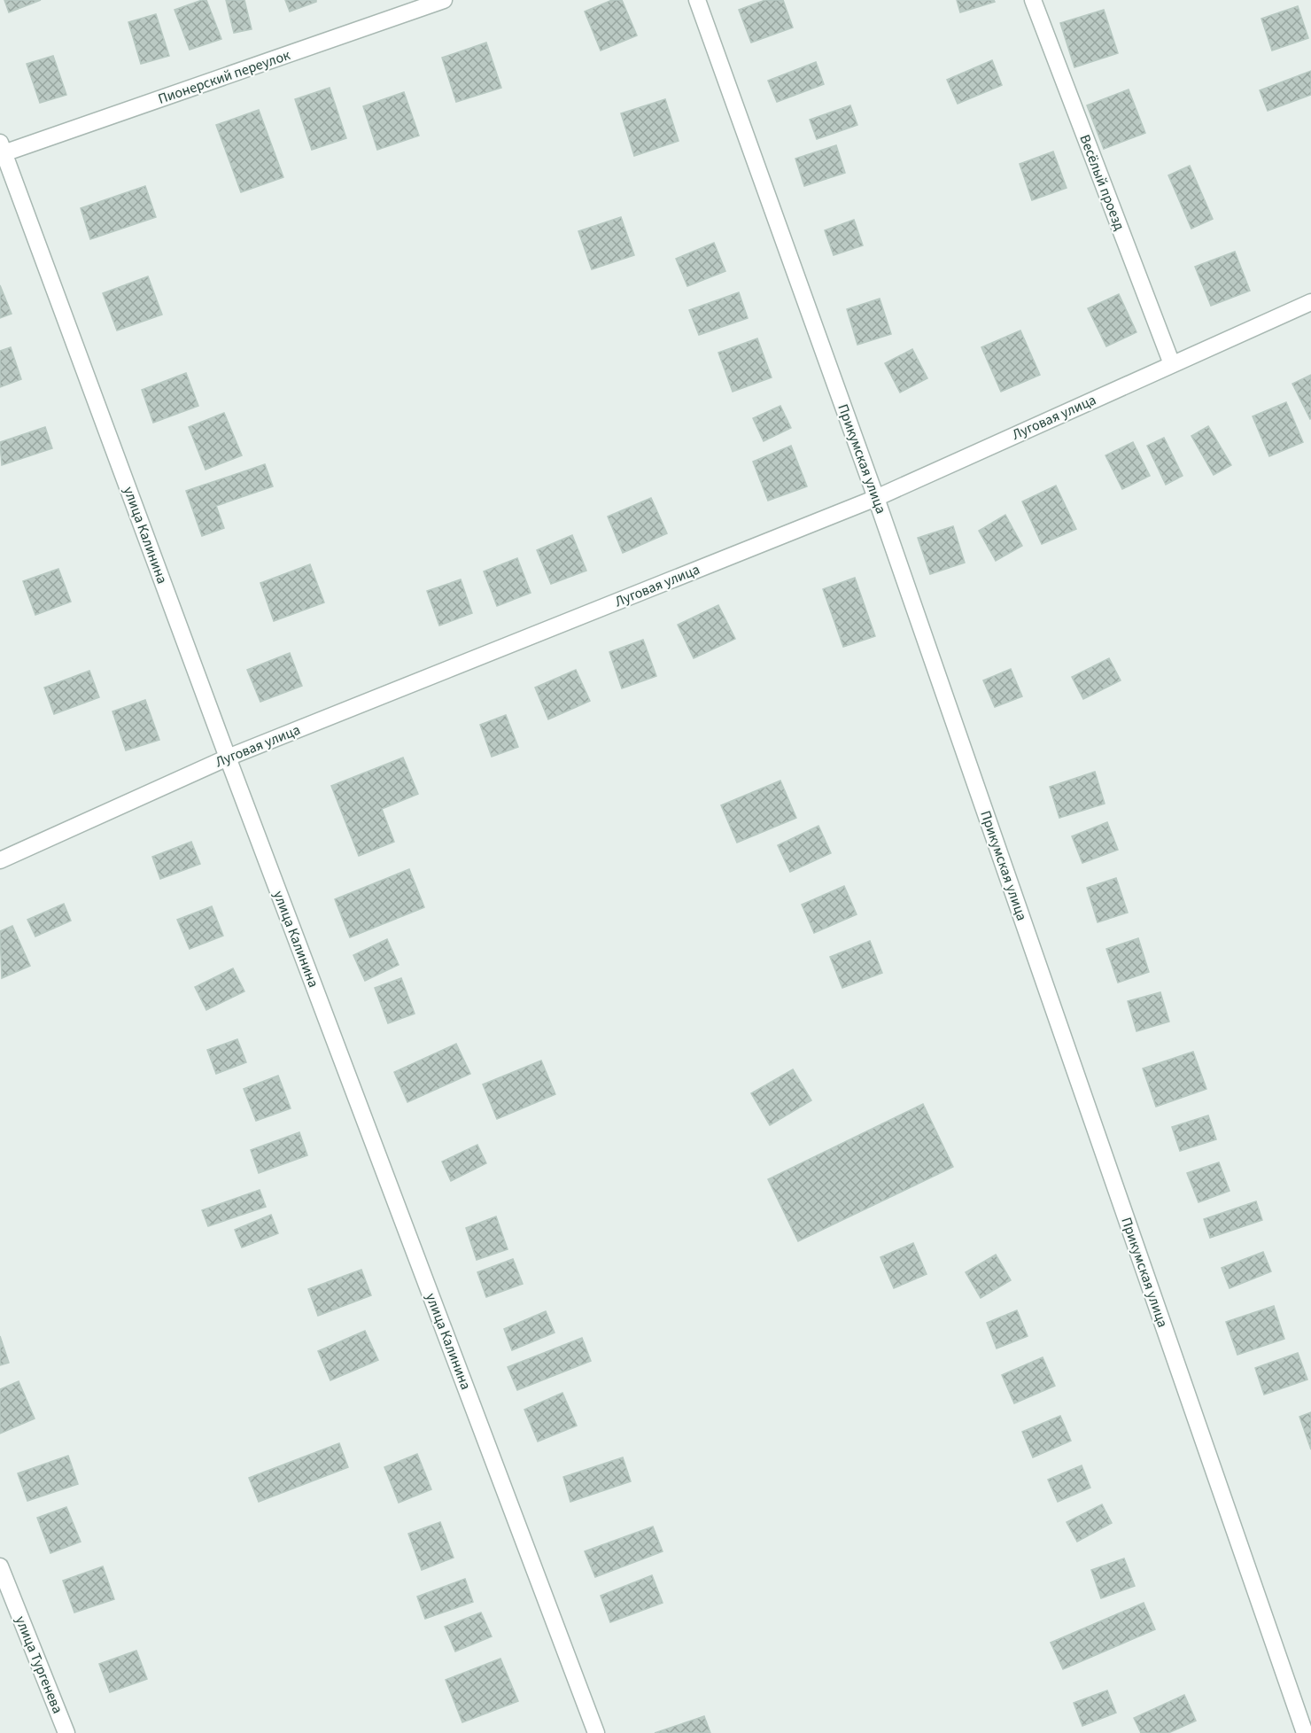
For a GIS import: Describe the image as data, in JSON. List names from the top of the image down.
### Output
{
  "streets": {
    "street": [
      "Пионерский переулок",
      "Весёлый проезд",
      "Луговая улица",
      "Прикумская улица",
      "улица Калинина",
      "улица Тургенева"
    ]
  },
  "crossings": [
    ["Пионерский переулок", "улица Калинина"],
    ["Весёлый проезд", "Луговая улица"],
    ["Луговая улица", "Прикумская улица"],
    ["Луговая улица", "улица Калинина"]
  ]
}
